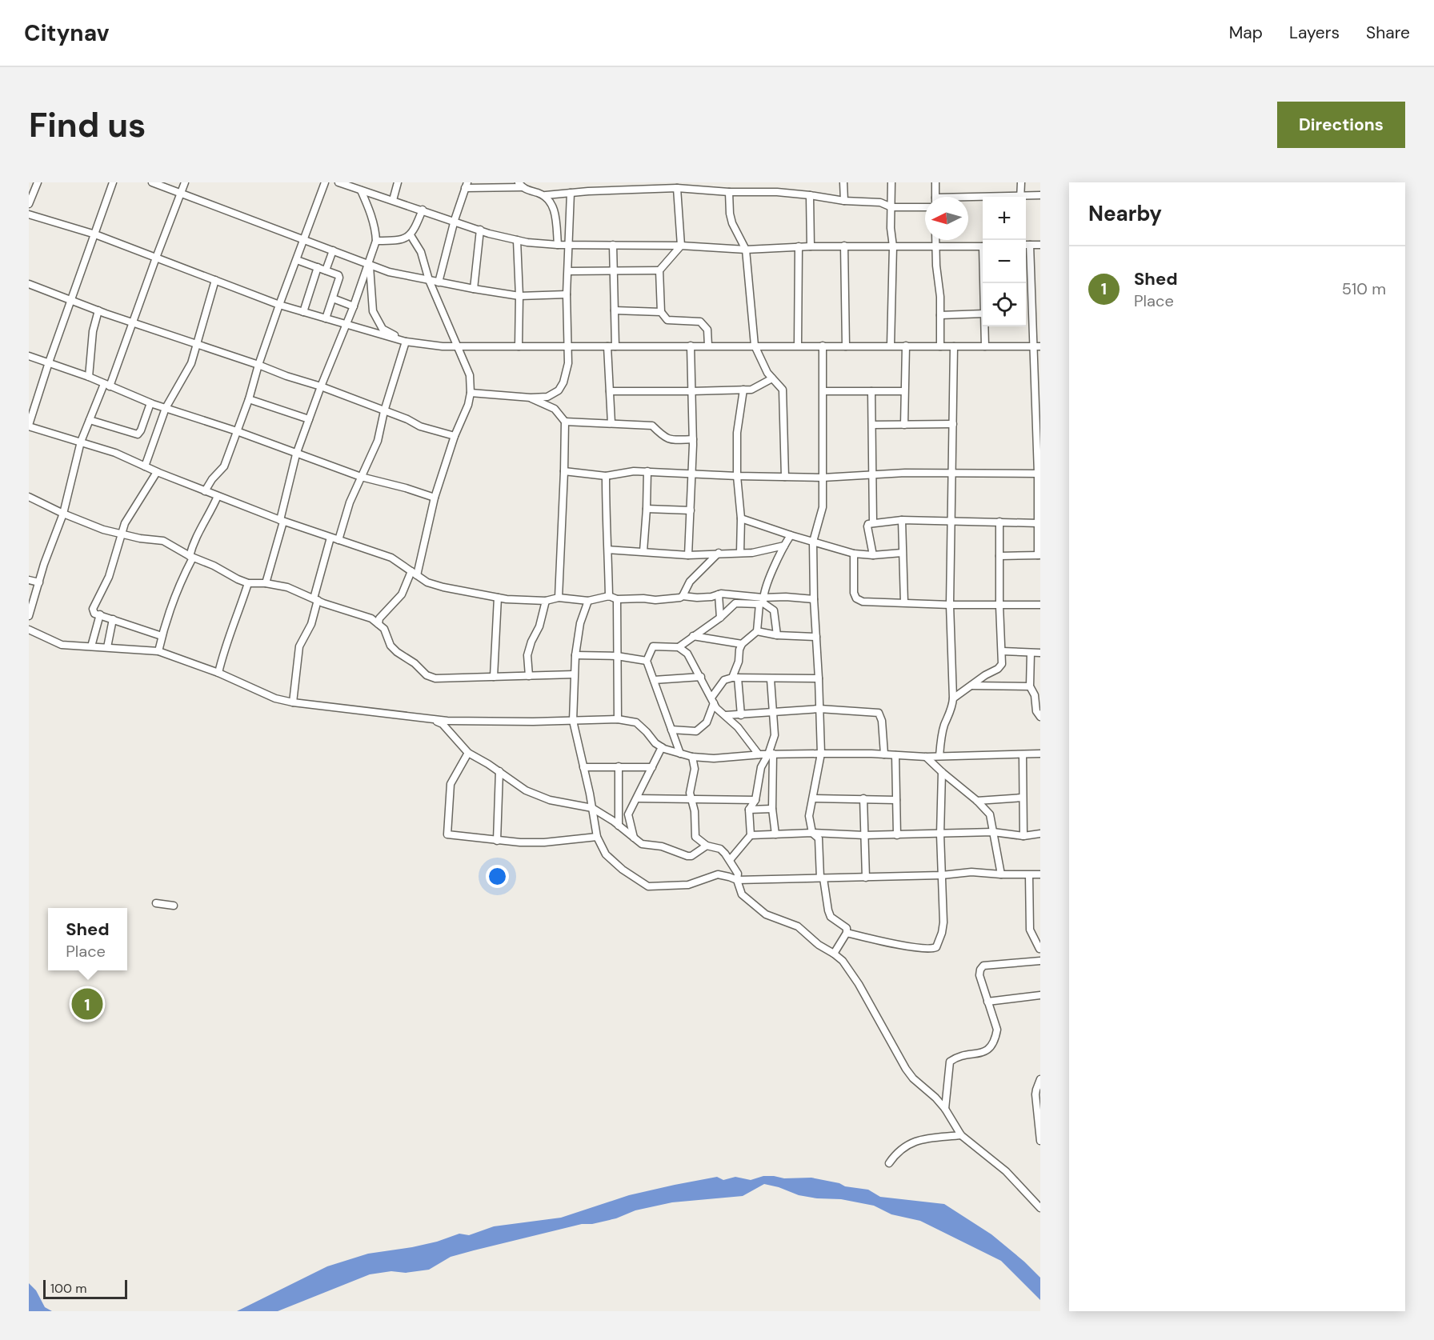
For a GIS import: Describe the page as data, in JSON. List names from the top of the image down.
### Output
{
  "scale_bar": "100 m",
  "north": "left",
  "page": {
    "header": "Citynav",
    "nav": ["Map", "Layers", "Share"],
    "buttons": "Directions",
    "title": "Find us",
    "heading": "Nearby",
    "map_buttons": ["+", "−"],
    "list": [
      {
        "mark": "1",
        "name": "Shed",
        "note": "Place",
        "value": "510 m"
      }
    ],
    "popup": ["Shed", "Place"],
    "pins": "1",
    "scale": "100 m"
  }
}
